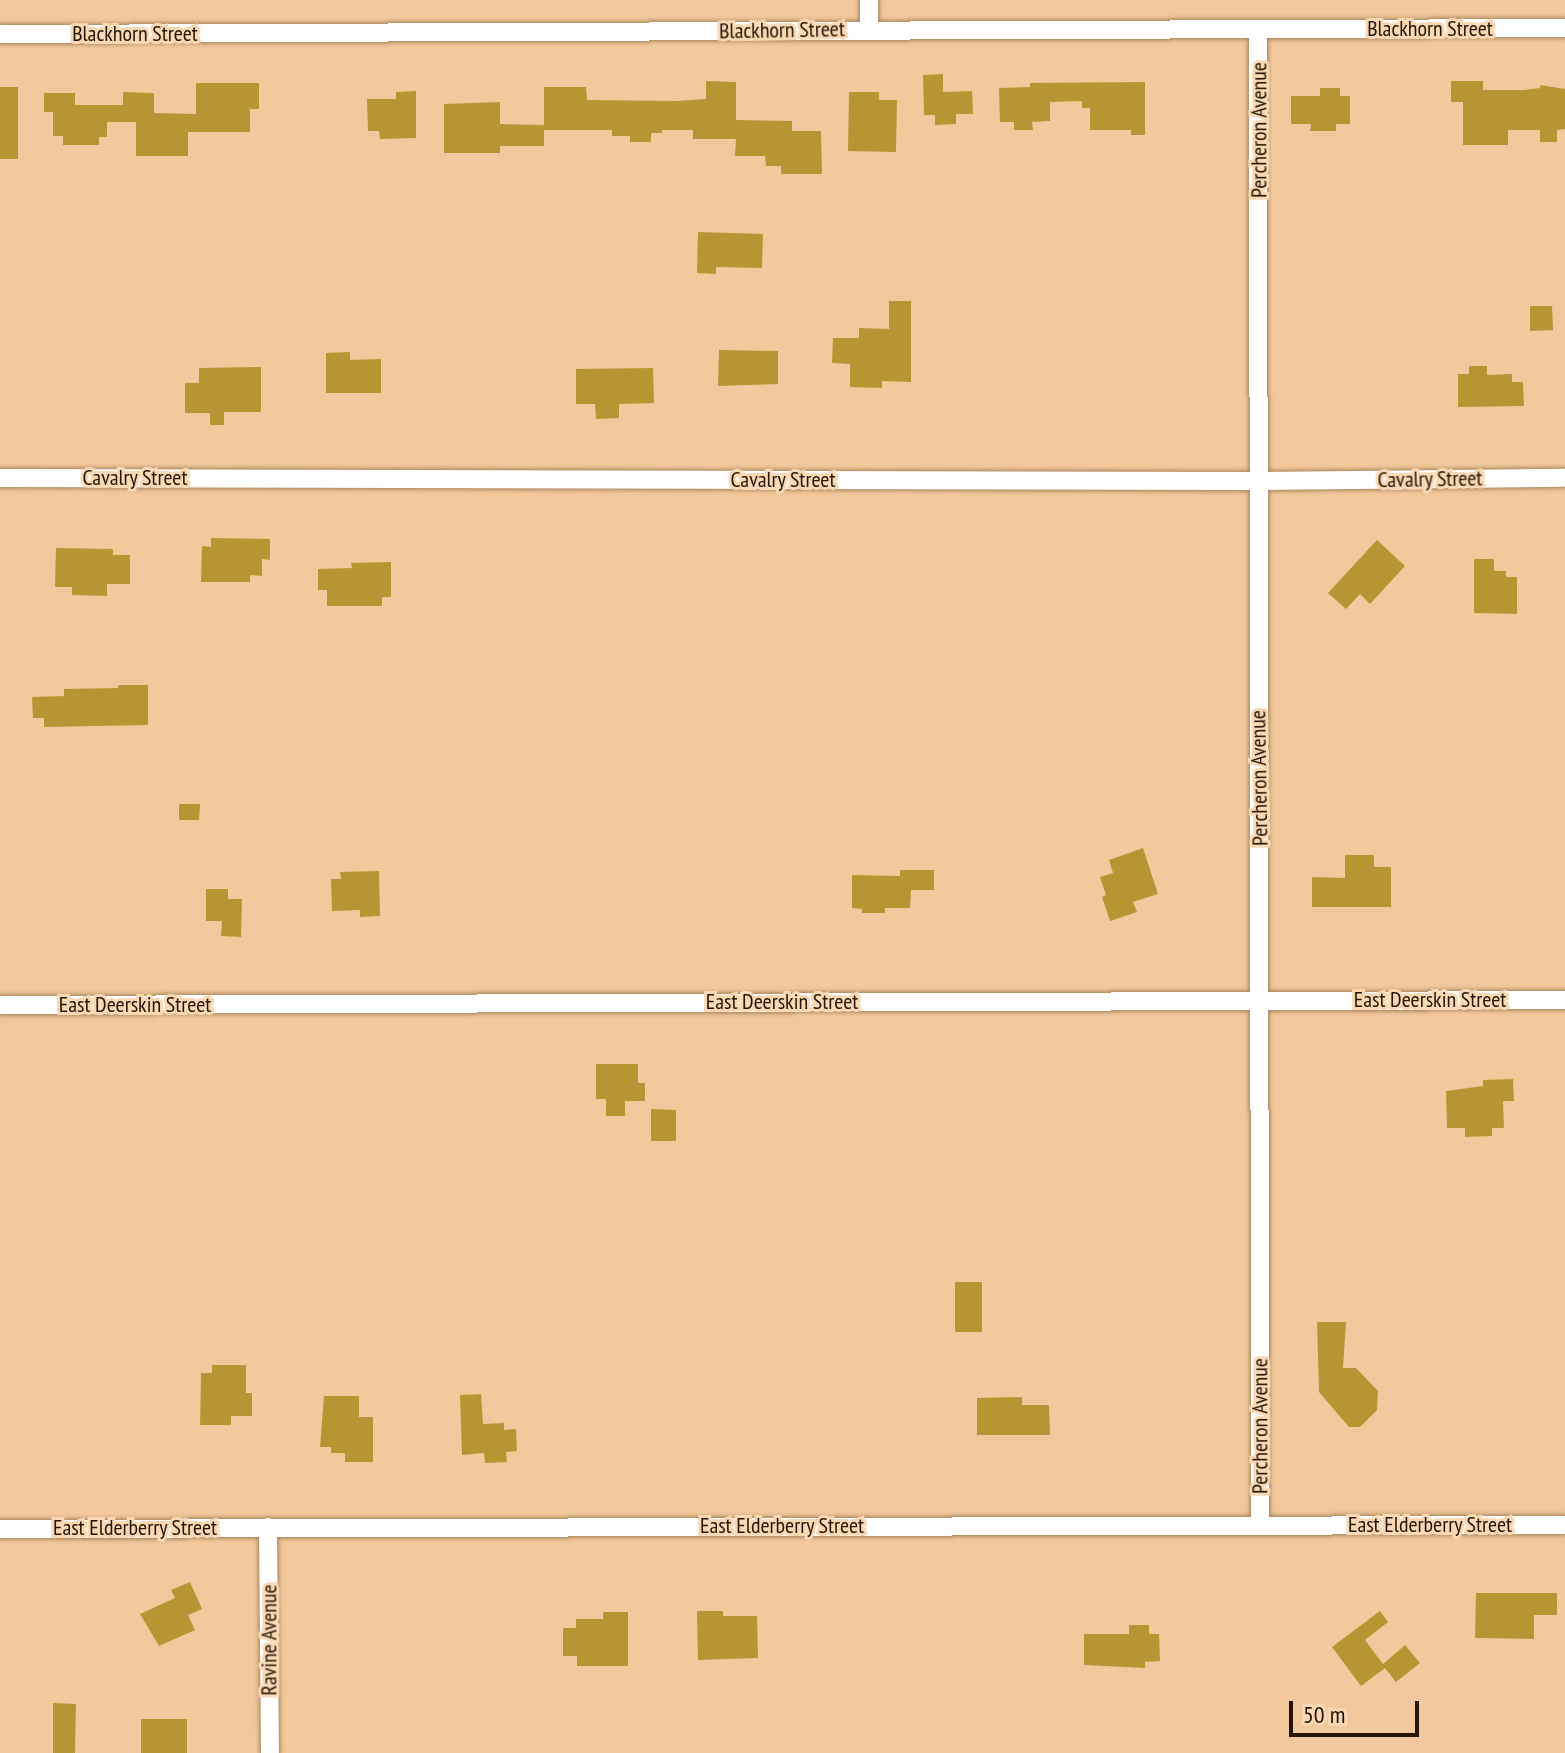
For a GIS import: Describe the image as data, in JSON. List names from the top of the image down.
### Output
{
  "streets": {
    "street": [
      "Blackhorn Street",
      "Percheron Avenue",
      "Cavalry Street",
      "East Deerskin Street",
      "East Elderberry Street",
      "Ravine Avenue"
    ]
  },
  "crossings": [
    ["Blackhorn Street", "Percheron Avenue"],
    ["Percheron Avenue", "Cavalry Street"],
    ["Percheron Avenue", "East Deerskin Street"],
    ["Percheron Avenue", "East Elderberry Street"],
    ["East Elderberry Street", "Ravine Avenue"]
  ],
  "scale_bar": "50 m"
}
